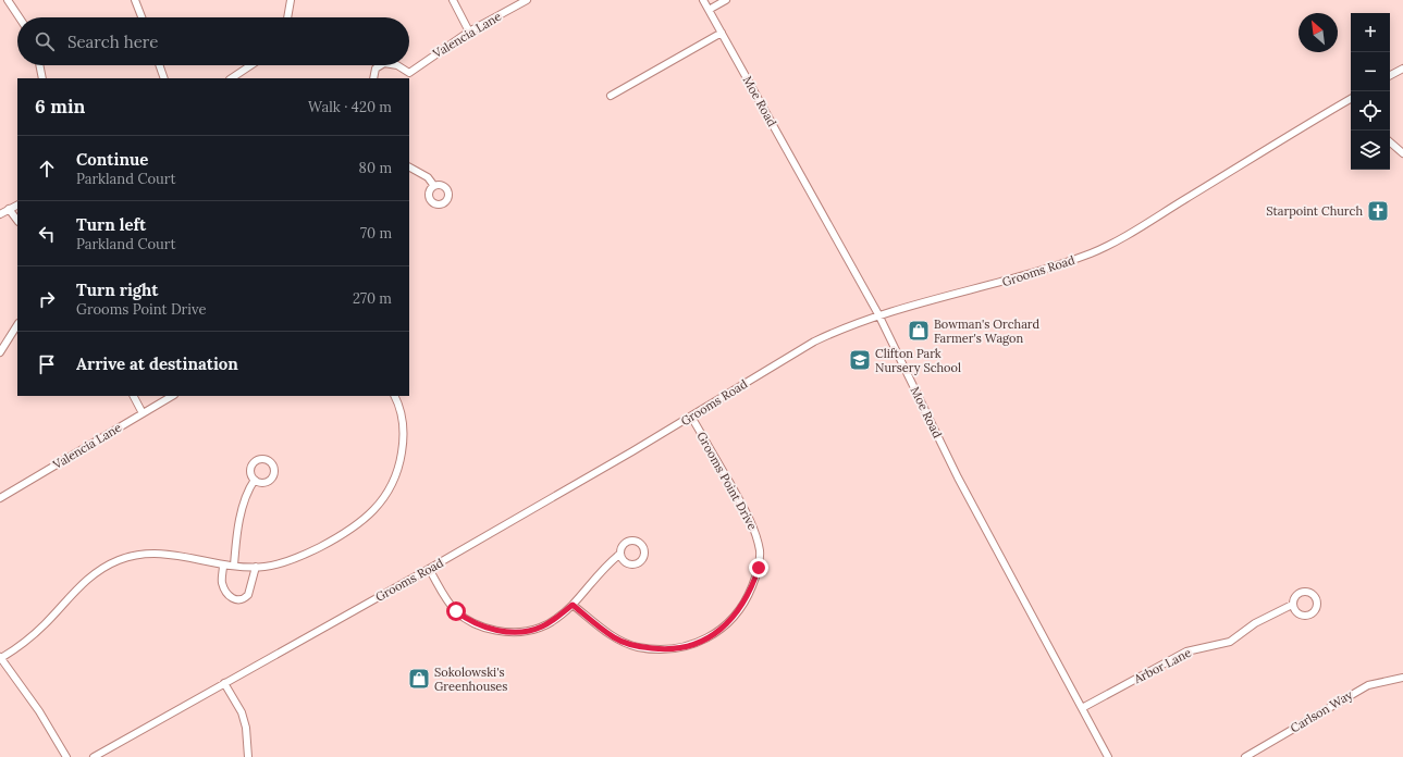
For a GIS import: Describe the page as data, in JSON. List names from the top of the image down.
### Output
{
  "streets": {
    "street": [
      "Valencia Lane",
      "Moe Road",
      "Grooms Road",
      "Grooms Point Drive",
      "Arbor Lane",
      "Carlson Way"
    ]
  },
  "crossings": [
    ["Moe Road", "Grooms Road"],
    ["Moe Road", "Arbor Lane"],
    ["Grooms Road", "Grooms Point Drive"]
  ],
  "places": {
    "church": ["Starpoint Church"],
    "shop": ["Bowman's Orchard Farmer's Wagon", "Sokolowski's Greenhouses"],
    "school or university": ["Clifton Park Nursery School"]
  },
  "north": "top left",
  "page": {
    "map_buttons": ["+", "−"],
    "search": "Search here",
    "heading": ["6 min", "Walk · 420 m"],
    "list": [
      ["Continue", "Parkland Court", "80 m"],
      ["Turn left", "Parkland Court", "70 m"],
      ["Turn right", "Grooms Point Drive", "270 m"],
      "Arrive at destination"
    ]
  }
}
